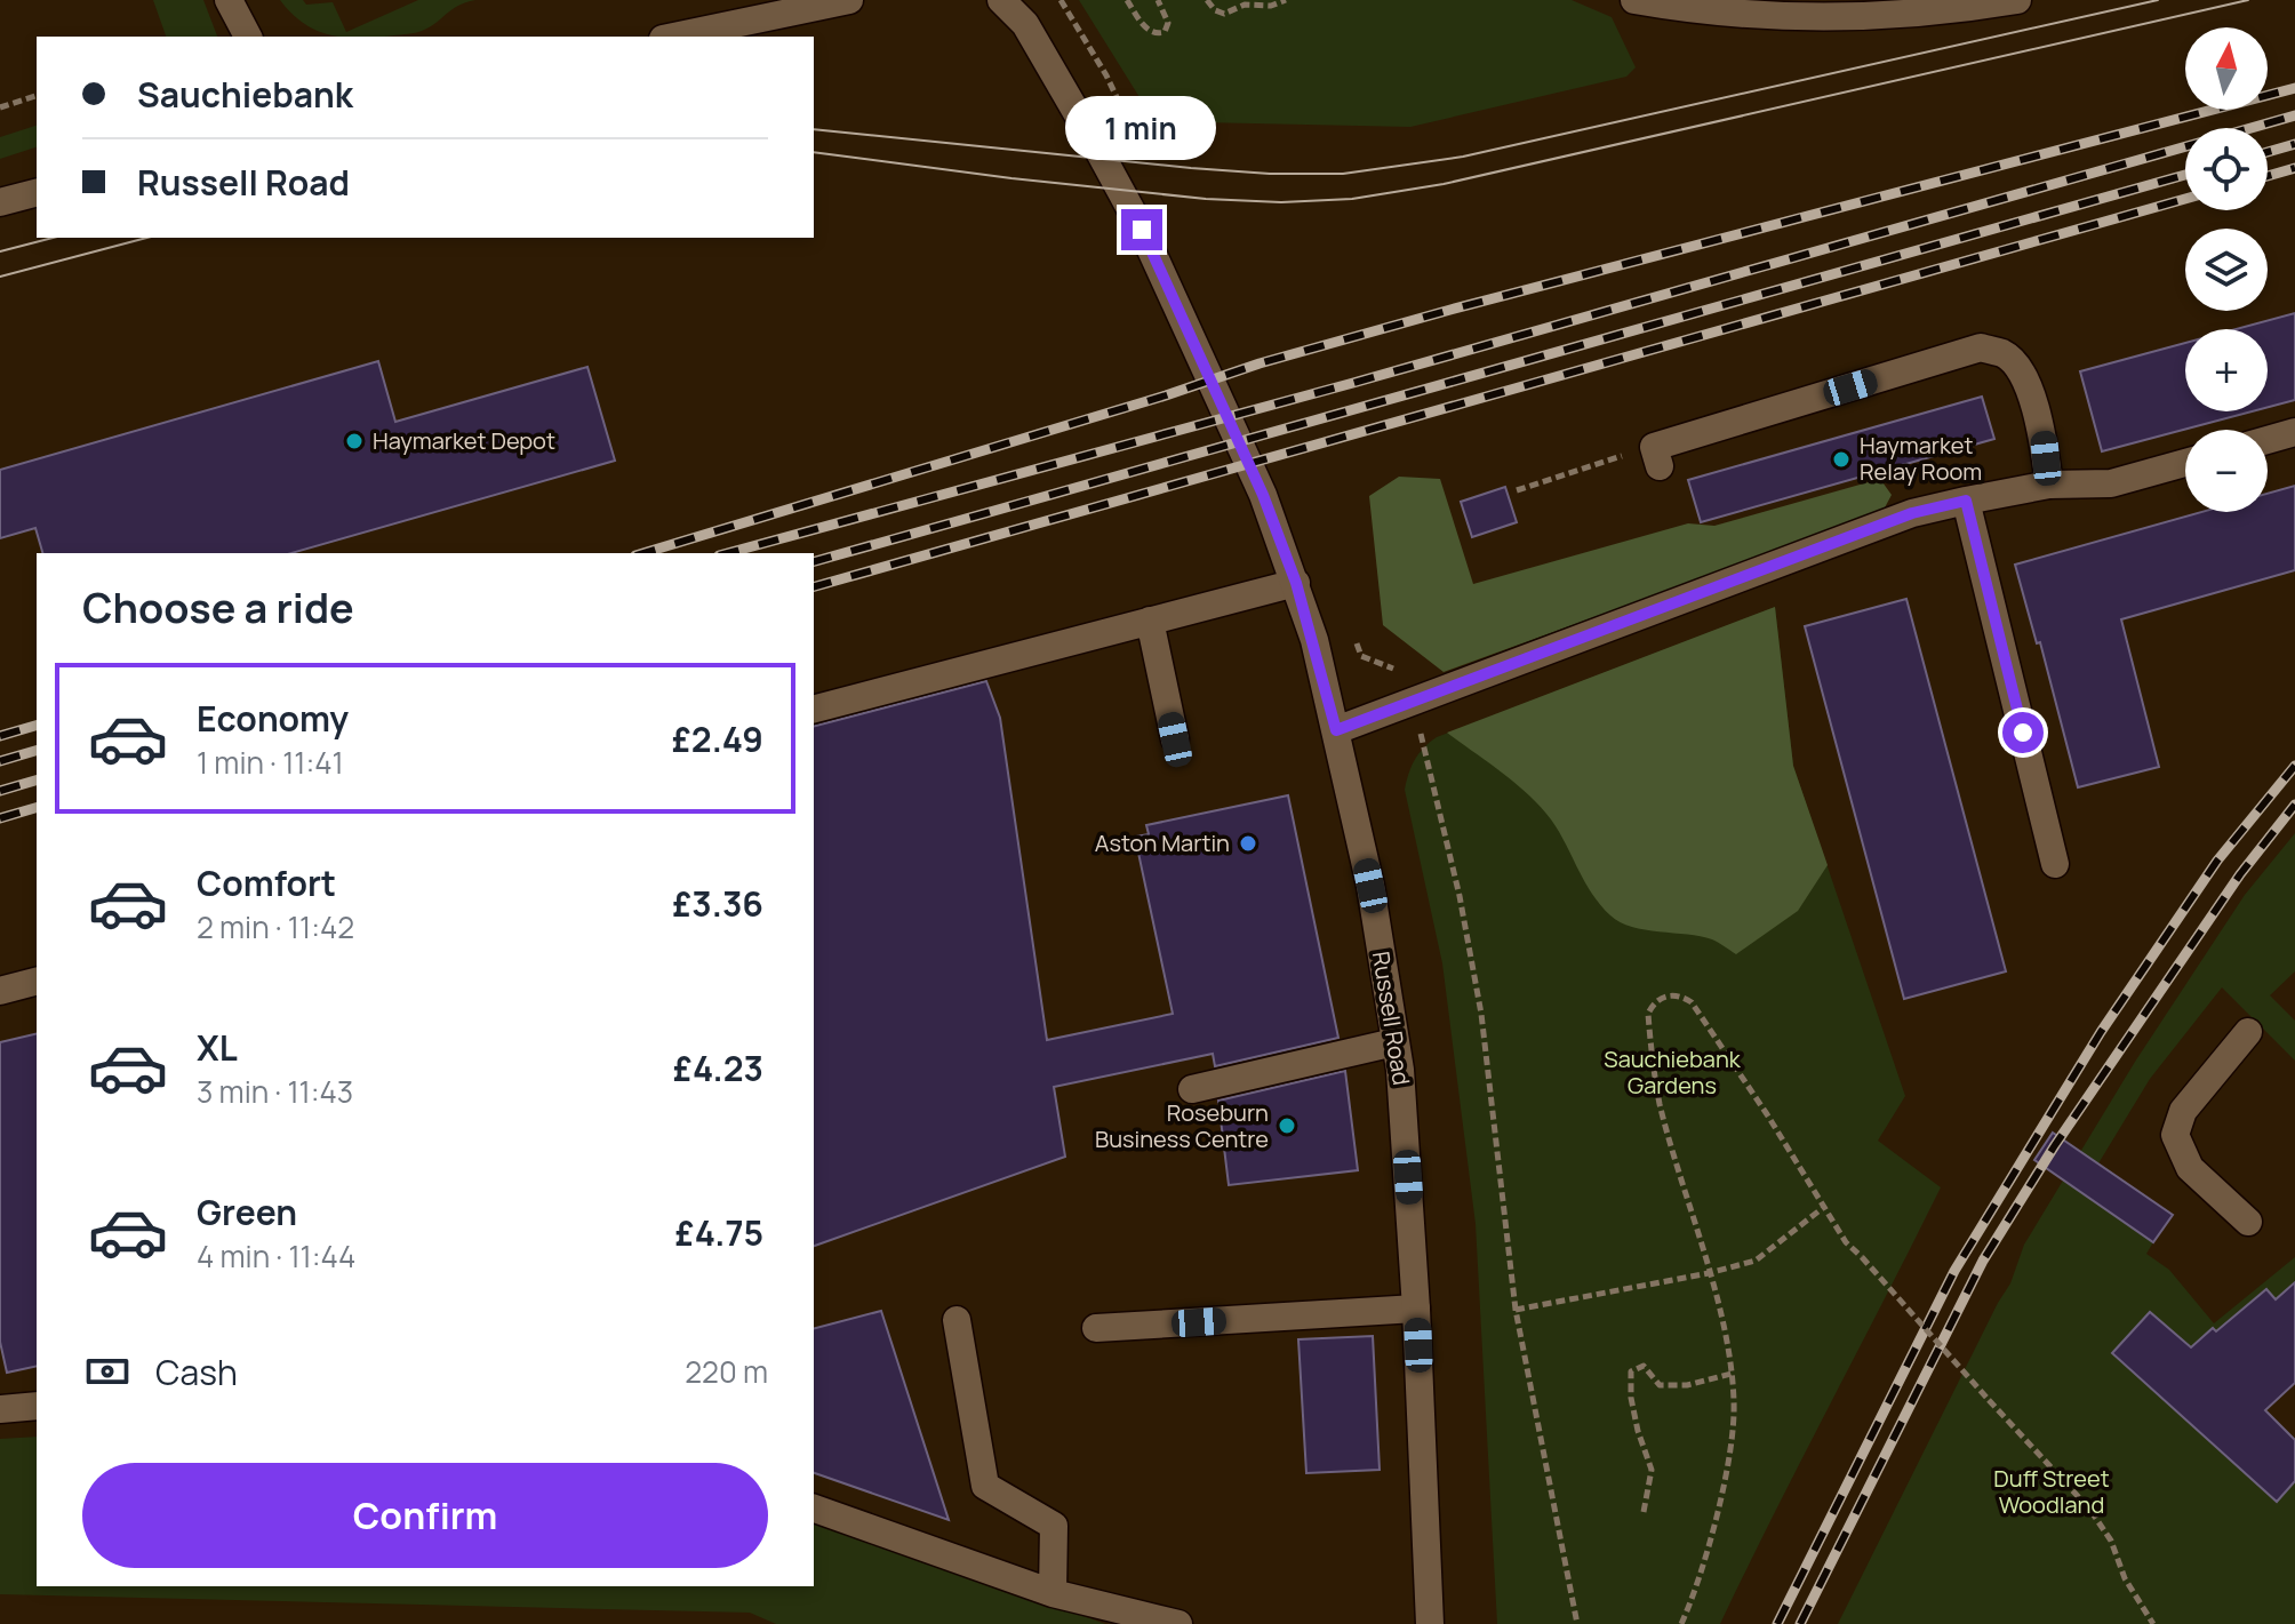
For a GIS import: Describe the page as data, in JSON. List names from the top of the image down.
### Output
{
  "streets": {
    "street": ["Russell Road"]
  },
  "parks": ["Sauchiebank Gardens", "Duff Street Woodland"],
  "places": [
    "Haymarket Depot",
    "Haymarket Relay Room",
    "Aston Martin",
    "Roseburn Business Centre"
  ],
  "north": "top",
  "page": {
    "map_buttons": ["+", "−"],
    "banner": ["Sauchiebank", "Russell Road"],
    "bubble": "1 min",
    "heading": "Choose a ride",
    "list": [
      {
        "name": "Economy",
        "note": "1 min · 11:41",
        "value": "£2.49"
      },
      {
        "name": "Comfort",
        "note": "2 min · 11:42",
        "value": "£3.36"
      },
      {
        "name": "XL",
        "note": "3 min · 11:43",
        "value": "£4.23"
      },
      {
        "name": "Green",
        "note": "4 min · 11:44",
        "value": "£4.75"
      }
    ],
    "pay": ["Cash", "220 m"],
    "buttons": "Confirm"
  }
}
